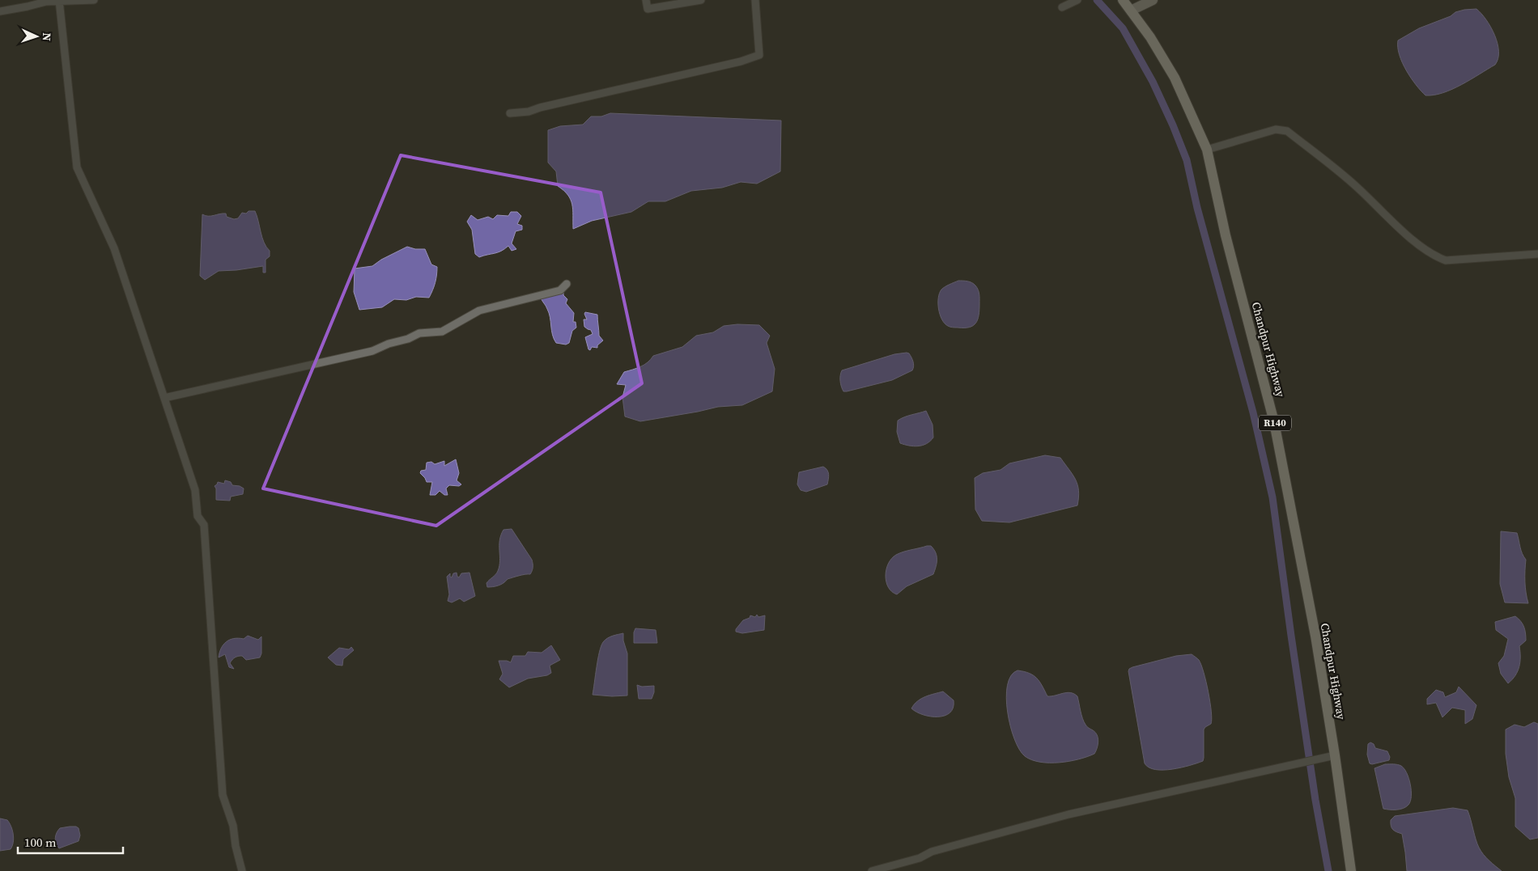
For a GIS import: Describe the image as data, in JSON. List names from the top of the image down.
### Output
{
  "streets": {
    "main road": ["Chandpur Highway", "R140"]
  },
  "scale_bar": "100 m",
  "north": "right"
}
